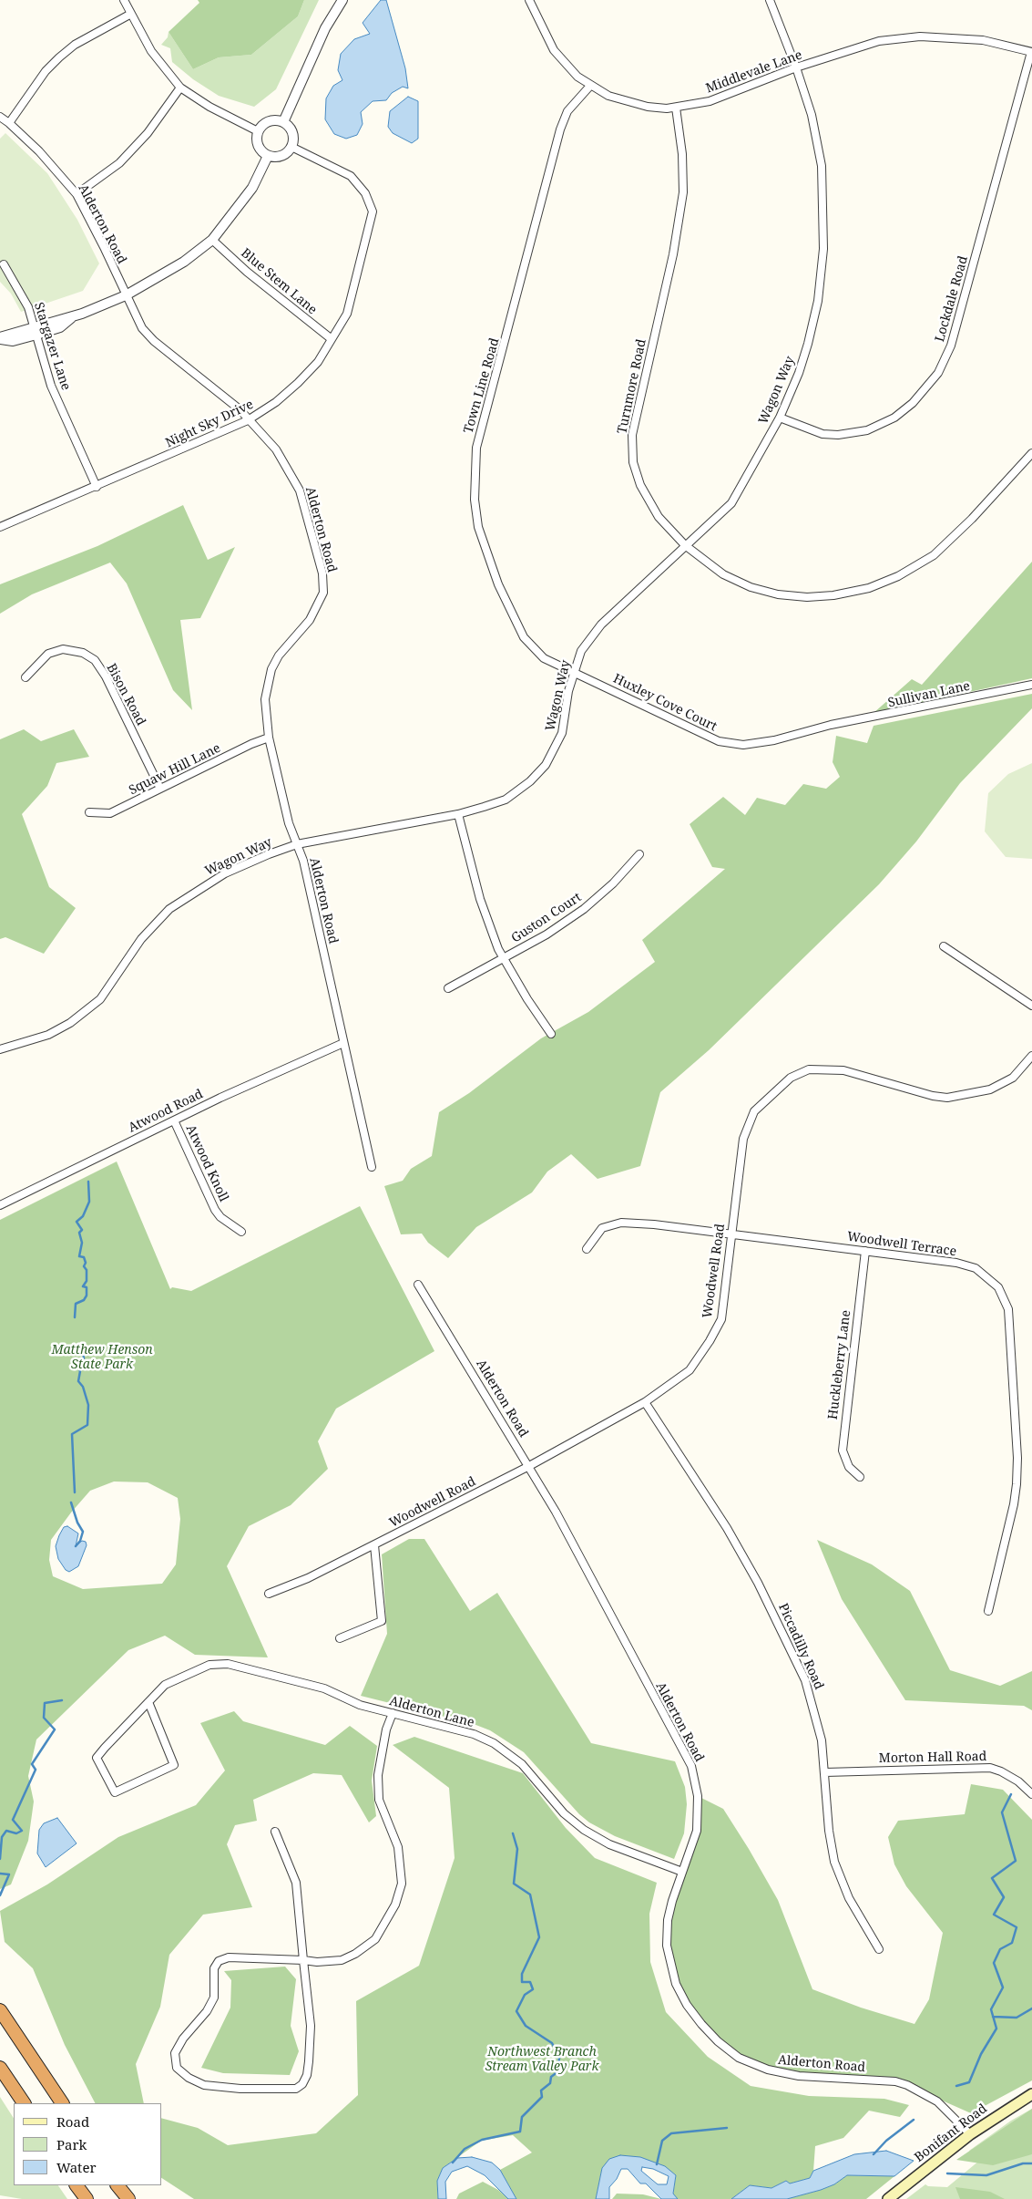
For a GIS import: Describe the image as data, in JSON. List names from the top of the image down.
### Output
{
  "streets": {
    "main road": ["Bonifant Road"],
    "street": [
      "Middlevale Lane",
      "Alderton Road",
      "Blue Stem Lane",
      "Lockdale Road",
      "Stargazer Lane",
      "Town Line Road",
      "Turnmore Road",
      "Wagon Way",
      "Night Sky Drive",
      "Bison Road",
      "Sullivan Lane",
      "Huxley Cove Court",
      "Squaw Hill Lane",
      "Guston Court",
      "Atwood Road",
      "Atwood Knoll",
      "Woodwell Terrace",
      "Woodwell Road",
      "Huckleberry Lane",
      "Piccadilly Road",
      "Alderton Lane",
      "Morton Hall Road"
    ]
  },
  "crossings": [
    ["Middlevale Lane", "Lockdale Road"],
    ["Middlevale Lane", "Town Line Road"],
    ["Middlevale Lane", "Turnmore Road"],
    ["Middlevale Lane", "Wagon Way"],
    ["Alderton Road", "Wagon Way"],
    ["Alderton Road", "Night Sky Drive"],
    ["Alderton Road", "Squaw Hill Lane"],
    ["Alderton Road", "Atwood Road"],
    ["Alderton Road", "Woodwell Road"],
    ["Alderton Road", "Alderton Lane"],
    ["Alderton Road", "Bonifant Road"],
    ["Blue Stem Lane", "Night Sky Drive"],
    ["Lockdale Road", "Wagon Way"],
    ["Stargazer Lane", "Night Sky Drive"],
    ["Town Line Road", "Wagon Way"],
    ["Town Line Road", "Huxley Cove Court"],
    ["Turnmore Road", "Wagon Way"],
    ["Wagon Way", "Huxley Cove Court"],
    ["Bison Road", "Squaw Hill Lane"],
    ["Sullivan Lane", "Huxley Cove Court"],
    ["Atwood Road", "Atwood Knoll"],
    ["Woodwell Terrace", "Woodwell Road"],
    ["Woodwell Terrace", "Huckleberry Lane"],
    ["Woodwell Road", "Piccadilly Road"],
    ["Piccadilly Road", "Morton Hall Road"]
  ],
  "parks": ["Matthew Henson State Park", "Northwest Branch Stream Valley Park"],
  "legend": ["Road", "Park", "Water"]
}
